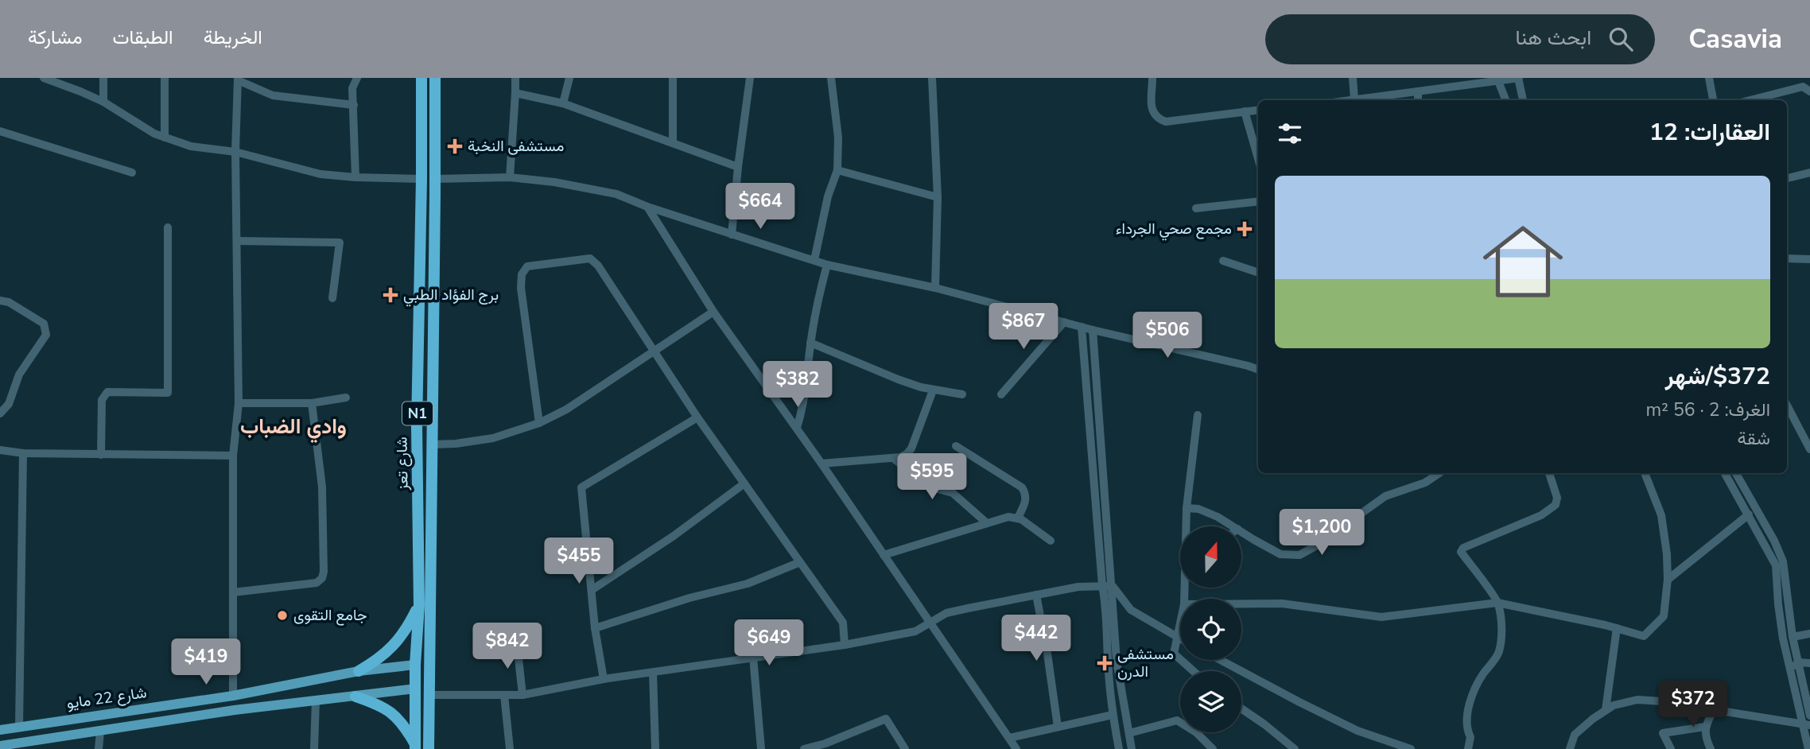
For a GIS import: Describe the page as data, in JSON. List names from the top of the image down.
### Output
{
  "streets": {
    "highway": ["N1", "شارع تعز"],
    "main road": ["شارع 22 مايو"]
  },
  "crossings": [
    ["شارع تعز", "شارع 22 مايو"]
  ],
  "districts": ["وادي الضباب"],
  "places": {
    "health": [
      "مستشفى النخبة",
      "مجمع صحي الجرداء",
      "برج الفؤاد الطبي",
      "مستشفى الدرن"
    ],
    "other": ["جامع التقوى"]
  },
  "north": "top",
  "page": {
    "header": "Casavia",
    "search": "ابحث هنا",
    "nav": ["الخريطة", "الطبقات", "مشاركة"],
    "heading": "العقارات: 12",
    "list": [
      {
        "name": "$372/شهر",
        "note": "الغرف: 2 · 56 m² · شقة"
      }
    ],
    "price": [
      "$664",
      "$867",
      "$506",
      "$382",
      "$595",
      "$1,200",
      "$455",
      "$442",
      "$649",
      "$842",
      "$419",
      "$372"
    ]
  }
}
